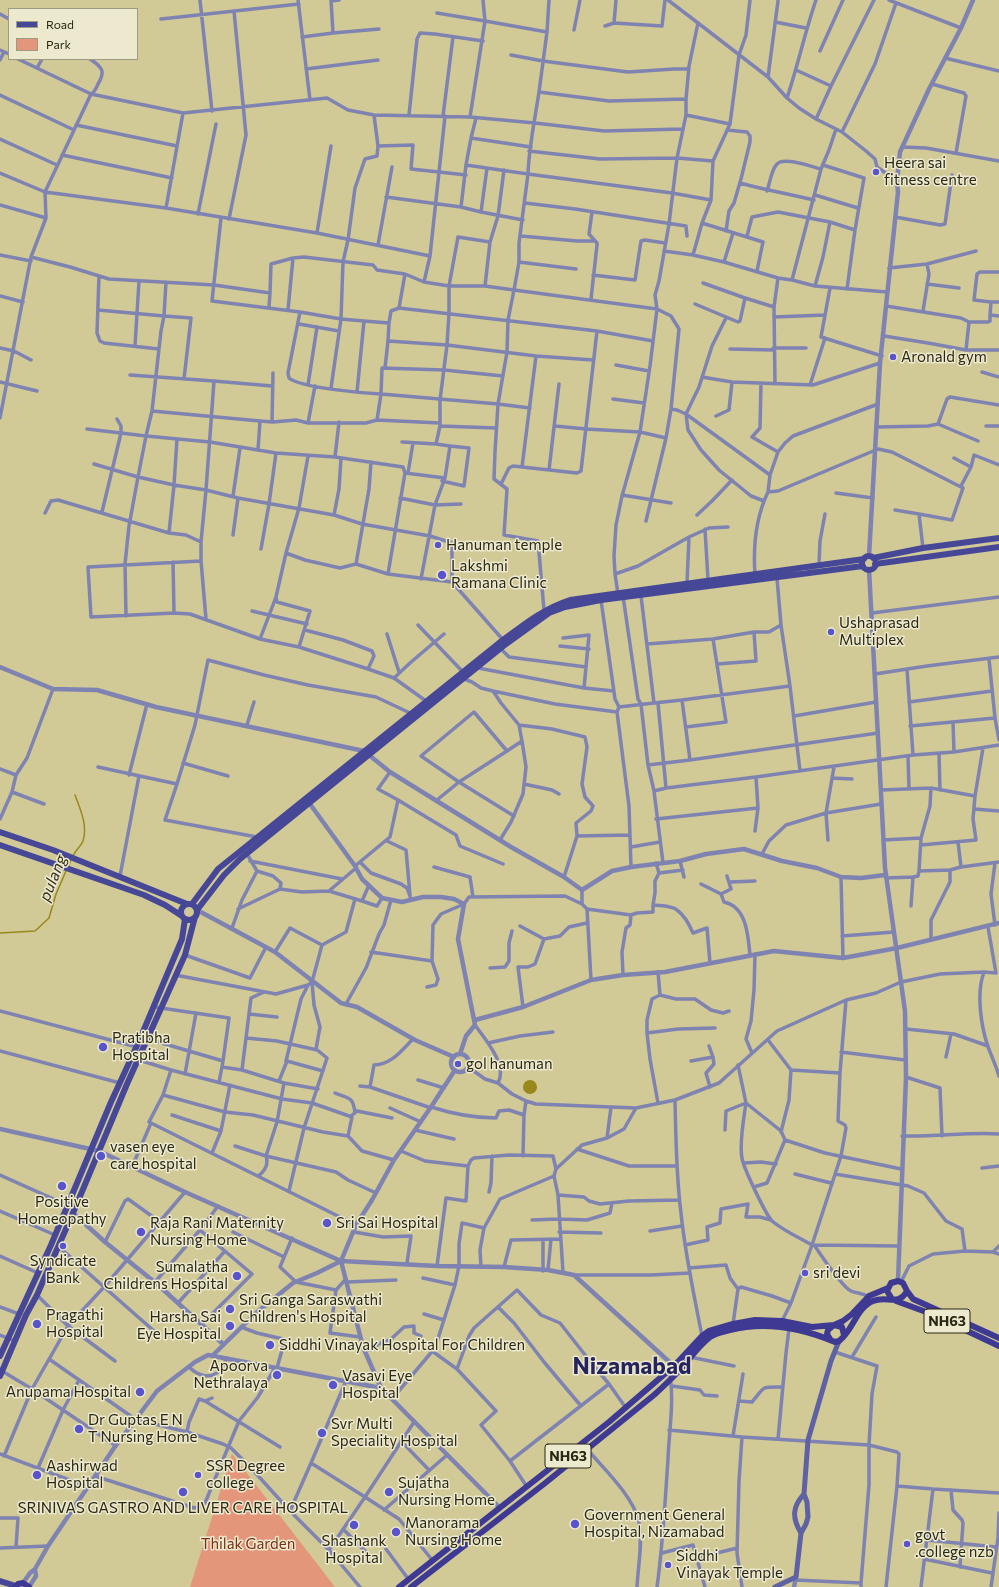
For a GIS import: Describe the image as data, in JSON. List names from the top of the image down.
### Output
{
  "streets": {
    "highway": ["NH63"]
  },
  "districts": ["Nizamabad"],
  "water": ["pulang"],
  "parks": ["Thilak Garden"],
  "places": [
    "Heera sai fitness centre",
    "Aronald gym",
    "Hanuman temple",
    "Lakshmi Ramana Clinic",
    "Ushaprasad Multiplex",
    "Pratibha Hospital",
    "gol hanuman",
    "vasen eye care hospital",
    "Positive Homeopathy",
    "Sri Sai Hospital",
    "Raja Rani Maternity Nursing Home",
    "Syndicate Bank",
    "sri devi",
    "Sumalatha Childrens Hospital",
    "Sri Ganga Saraswathi Children's Hospital",
    "Pragathi Hospital",
    "Harsha Sai Eye Hospital",
    "Siddhi Vinayak Hospital For Children",
    "Apoorva Nethralaya",
    "Vasavi Eye Hospital",
    "Anupama Hospital",
    "Dr Guptas E N T Nursing Home",
    "Svr Multi Speciality Hospital",
    "Aashirwad Hospital",
    "SSR Degree college",
    "SRINIVAS GASTRO AND LIVER CARE HOSPITAL",
    "Sujatha Nursing Home",
    "Government General Hospital, Nizamabad",
    "Shashank Hospital",
    "Manorama Nursing Home",
    "govt .college nzb",
    "Siddhi Vinayak Temple"
  ],
  "legend": ["Road", "Park"]
}
